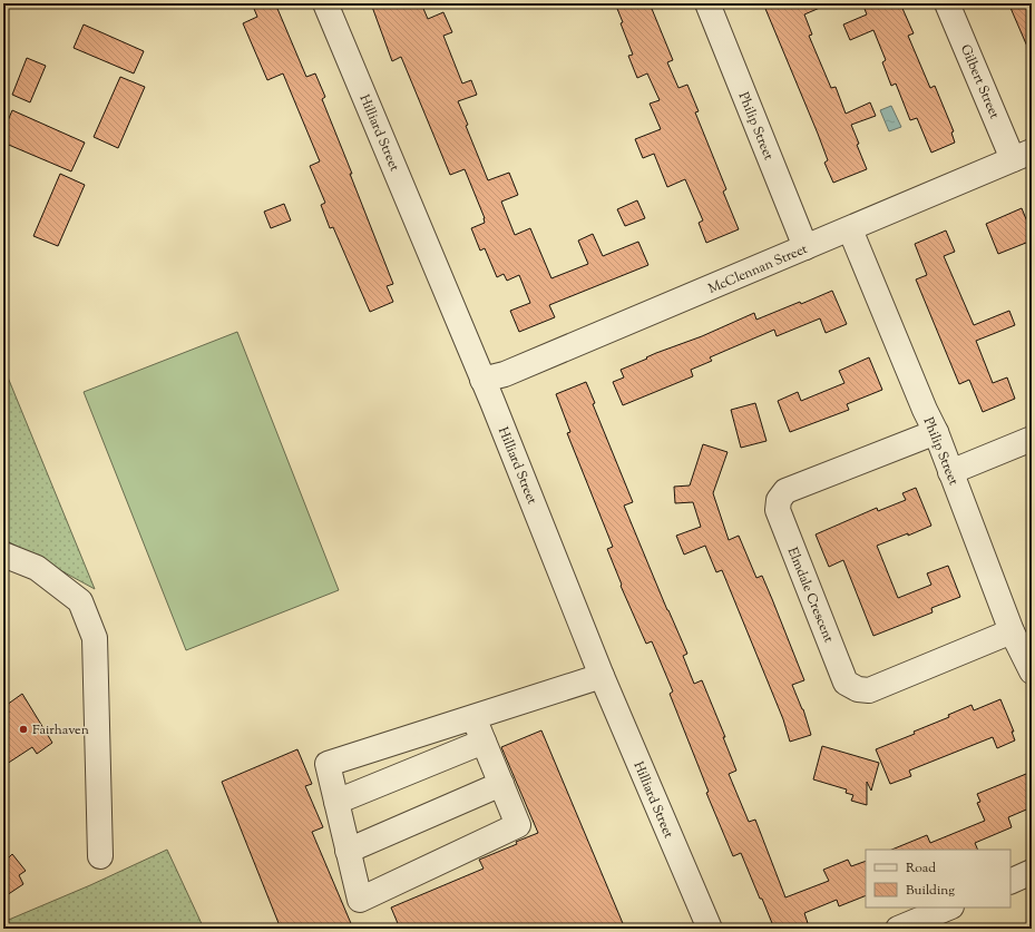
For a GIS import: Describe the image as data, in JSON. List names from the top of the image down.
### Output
{
  "streets": {
    "street": [
      "Gilbert Street",
      "Philip Street",
      "Hilliard Street",
      "McClennan Street",
      "Elmdale Crescent"
    ]
  },
  "crossings": [
    ["Gilbert Street", "McClennan Street"],
    ["Philip Street", "McClennan Street"],
    ["Philip Street", "Elmdale Crescent"],
    ["Hilliard Street", "McClennan Street"]
  ],
  "places": ["Fairhaven"],
  "legend": ["Road", "Building"]
}
